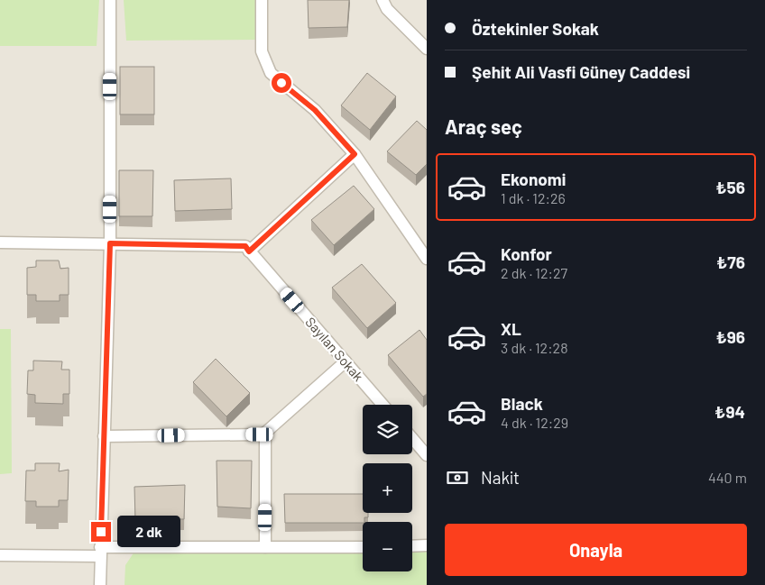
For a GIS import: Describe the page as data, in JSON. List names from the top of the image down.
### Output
{
  "streets": {
    "street": ["Sayılan Sokak"]
  },
  "page": {
    "banner": ["Öztekinler Sokak", "Şehit Ali Vasfi Güney Caddesi"],
    "heading": "Araç seç",
    "list": [
      {
        "name": "Ekonomi",
        "note": "1 dk · 12:26",
        "value": "₺56"
      },
      {
        "name": "Konfor",
        "note": "2 dk · 12:27",
        "value": "₺76"
      },
      {
        "name": "XL",
        "note": "3 dk · 12:28",
        "value": "₺96"
      },
      {
        "name": "Black",
        "note": "4 dk · 12:29",
        "value": "₺94"
      }
    ],
    "map_buttons": ["+", "−"],
    "pay": ["Nakit", "440 m"],
    "buttons": "Onayla",
    "bubble": "2 dk"
  }
}
